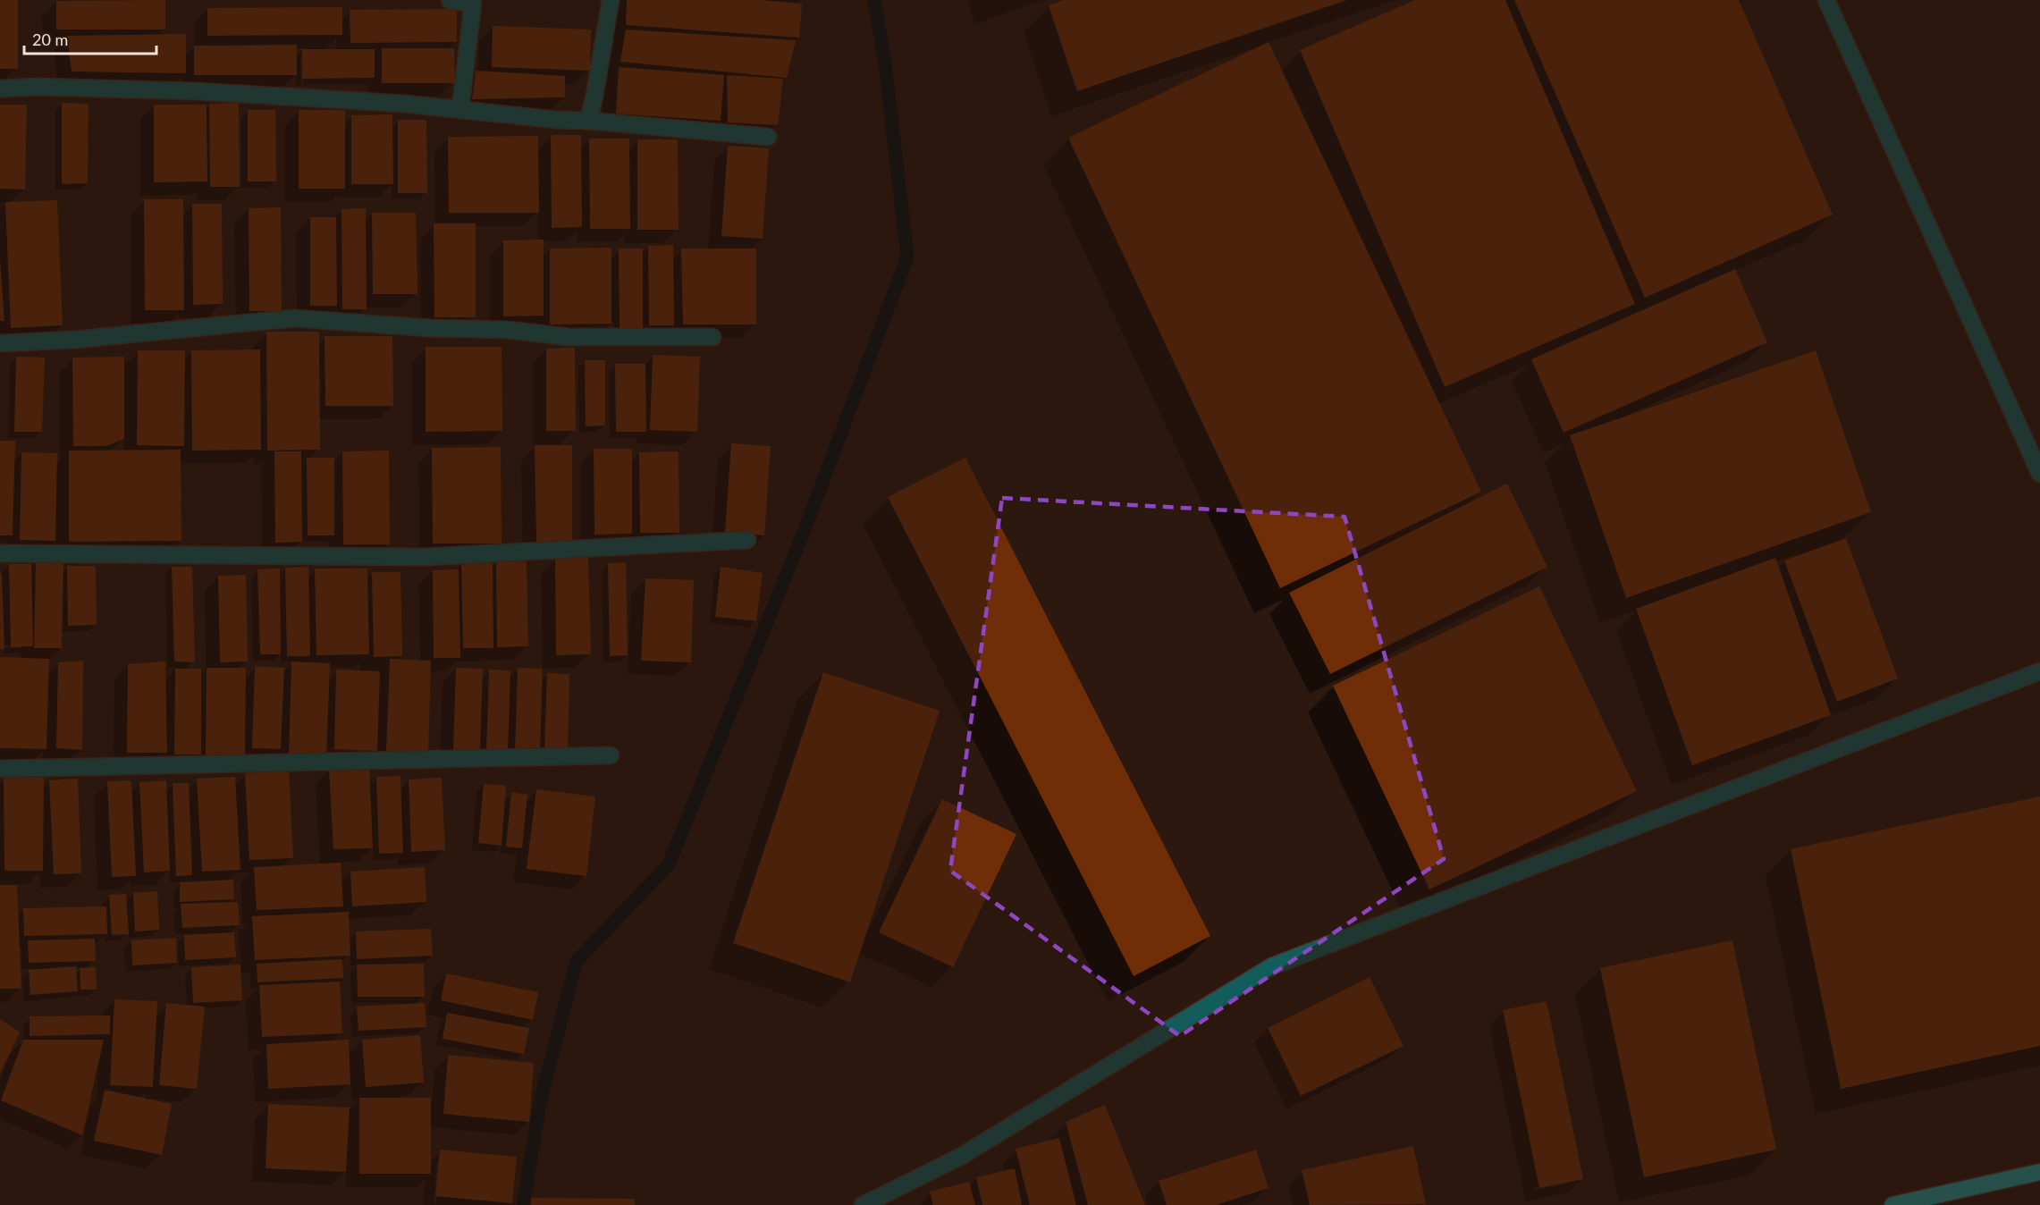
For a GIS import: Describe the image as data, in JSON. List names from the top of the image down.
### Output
{
  "scale_bar": "20 m"
}
